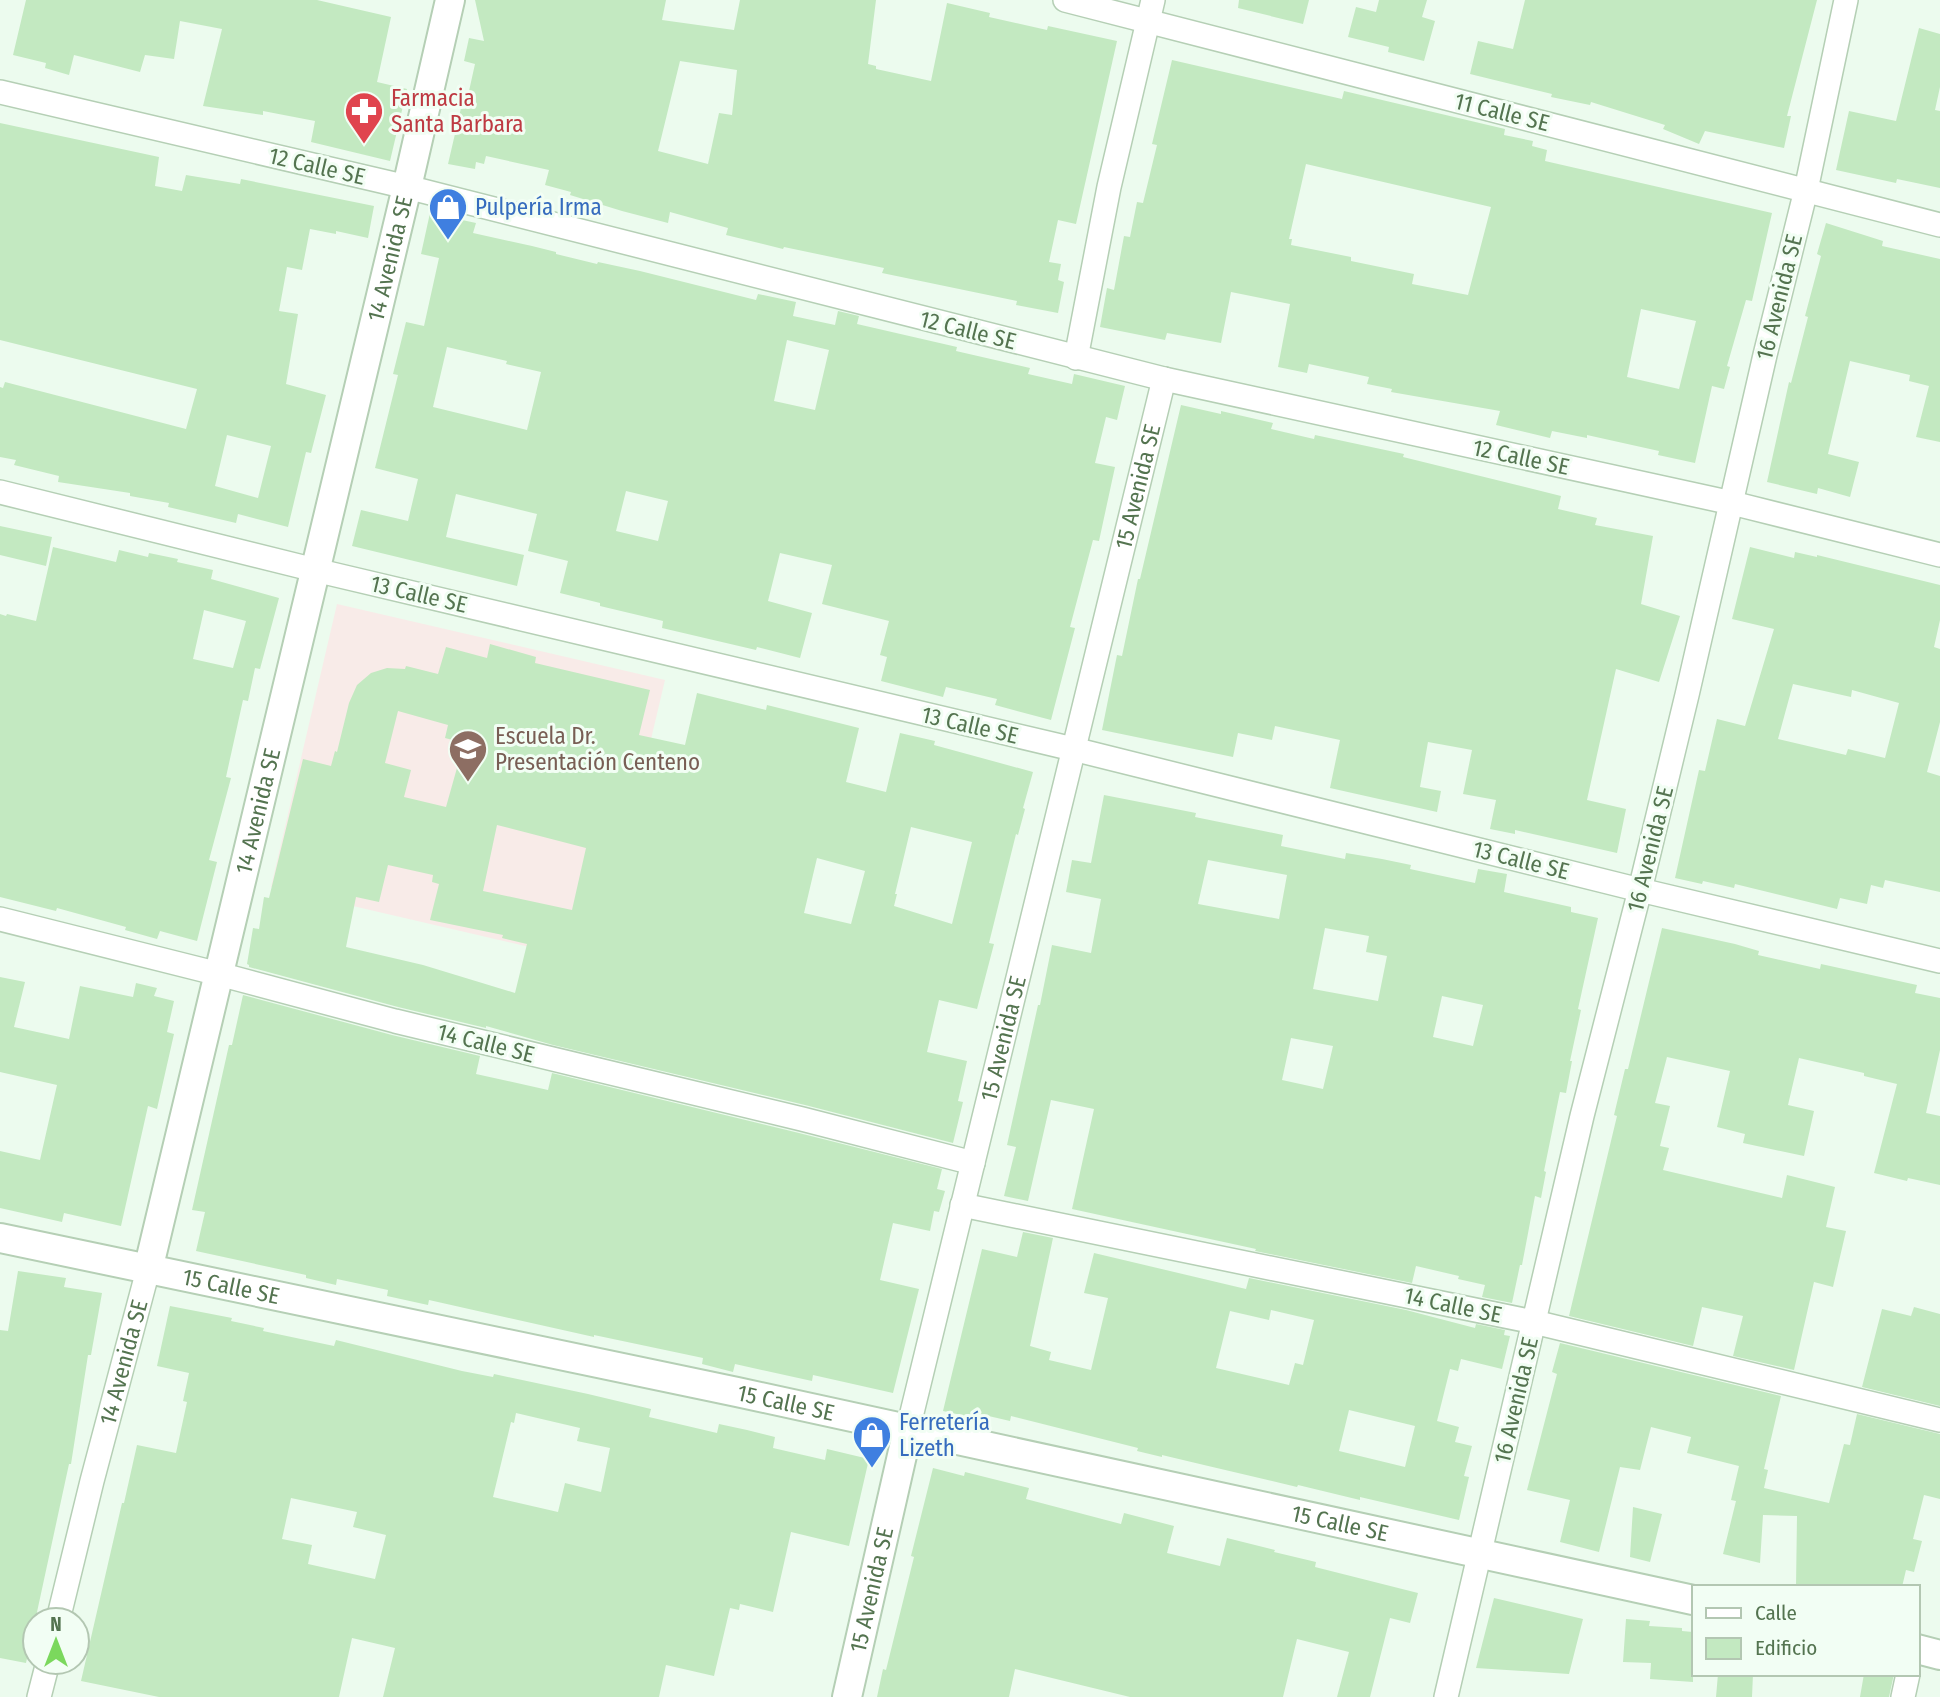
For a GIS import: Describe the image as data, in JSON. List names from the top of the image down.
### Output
{
  "streets": {
    "street": [
      "11 Calle SE",
      "12 Calle SE",
      "14 Avenida SE",
      "16 Avenida SE",
      "15 Avenida SE",
      "13 Calle SE",
      "14 Calle SE",
      "15 Calle SE"
    ]
  },
  "crossings": [
    ["11 Calle SE", "16 Avenida SE"],
    ["12 Calle SE", "14 Avenida SE"],
    ["12 Calle SE", "16 Avenida SE"],
    ["12 Calle SE", "15 Avenida SE"],
    ["14 Avenida SE", "13 Calle SE"],
    ["14 Avenida SE", "14 Calle SE"],
    ["14 Avenida SE", "15 Calle SE"],
    ["16 Avenida SE", "13 Calle SE"],
    ["16 Avenida SE", "14 Calle SE"],
    ["16 Avenida SE", "15 Calle SE"],
    ["15 Avenida SE", "13 Calle SE"],
    ["15 Avenida SE", "14 Calle SE"],
    ["15 Avenida SE", "15 Calle SE"]
  ],
  "places": {
    "pharmacy": ["Farmacia Santa Barbara"],
    "shop": ["Pulpería Irma", "Ferretería Lizeth"],
    "school or university": ["Escuela Dr. Presentación Centeno"]
  },
  "legend": ["Calle", "Edificio"],
  "north": "top"
}
